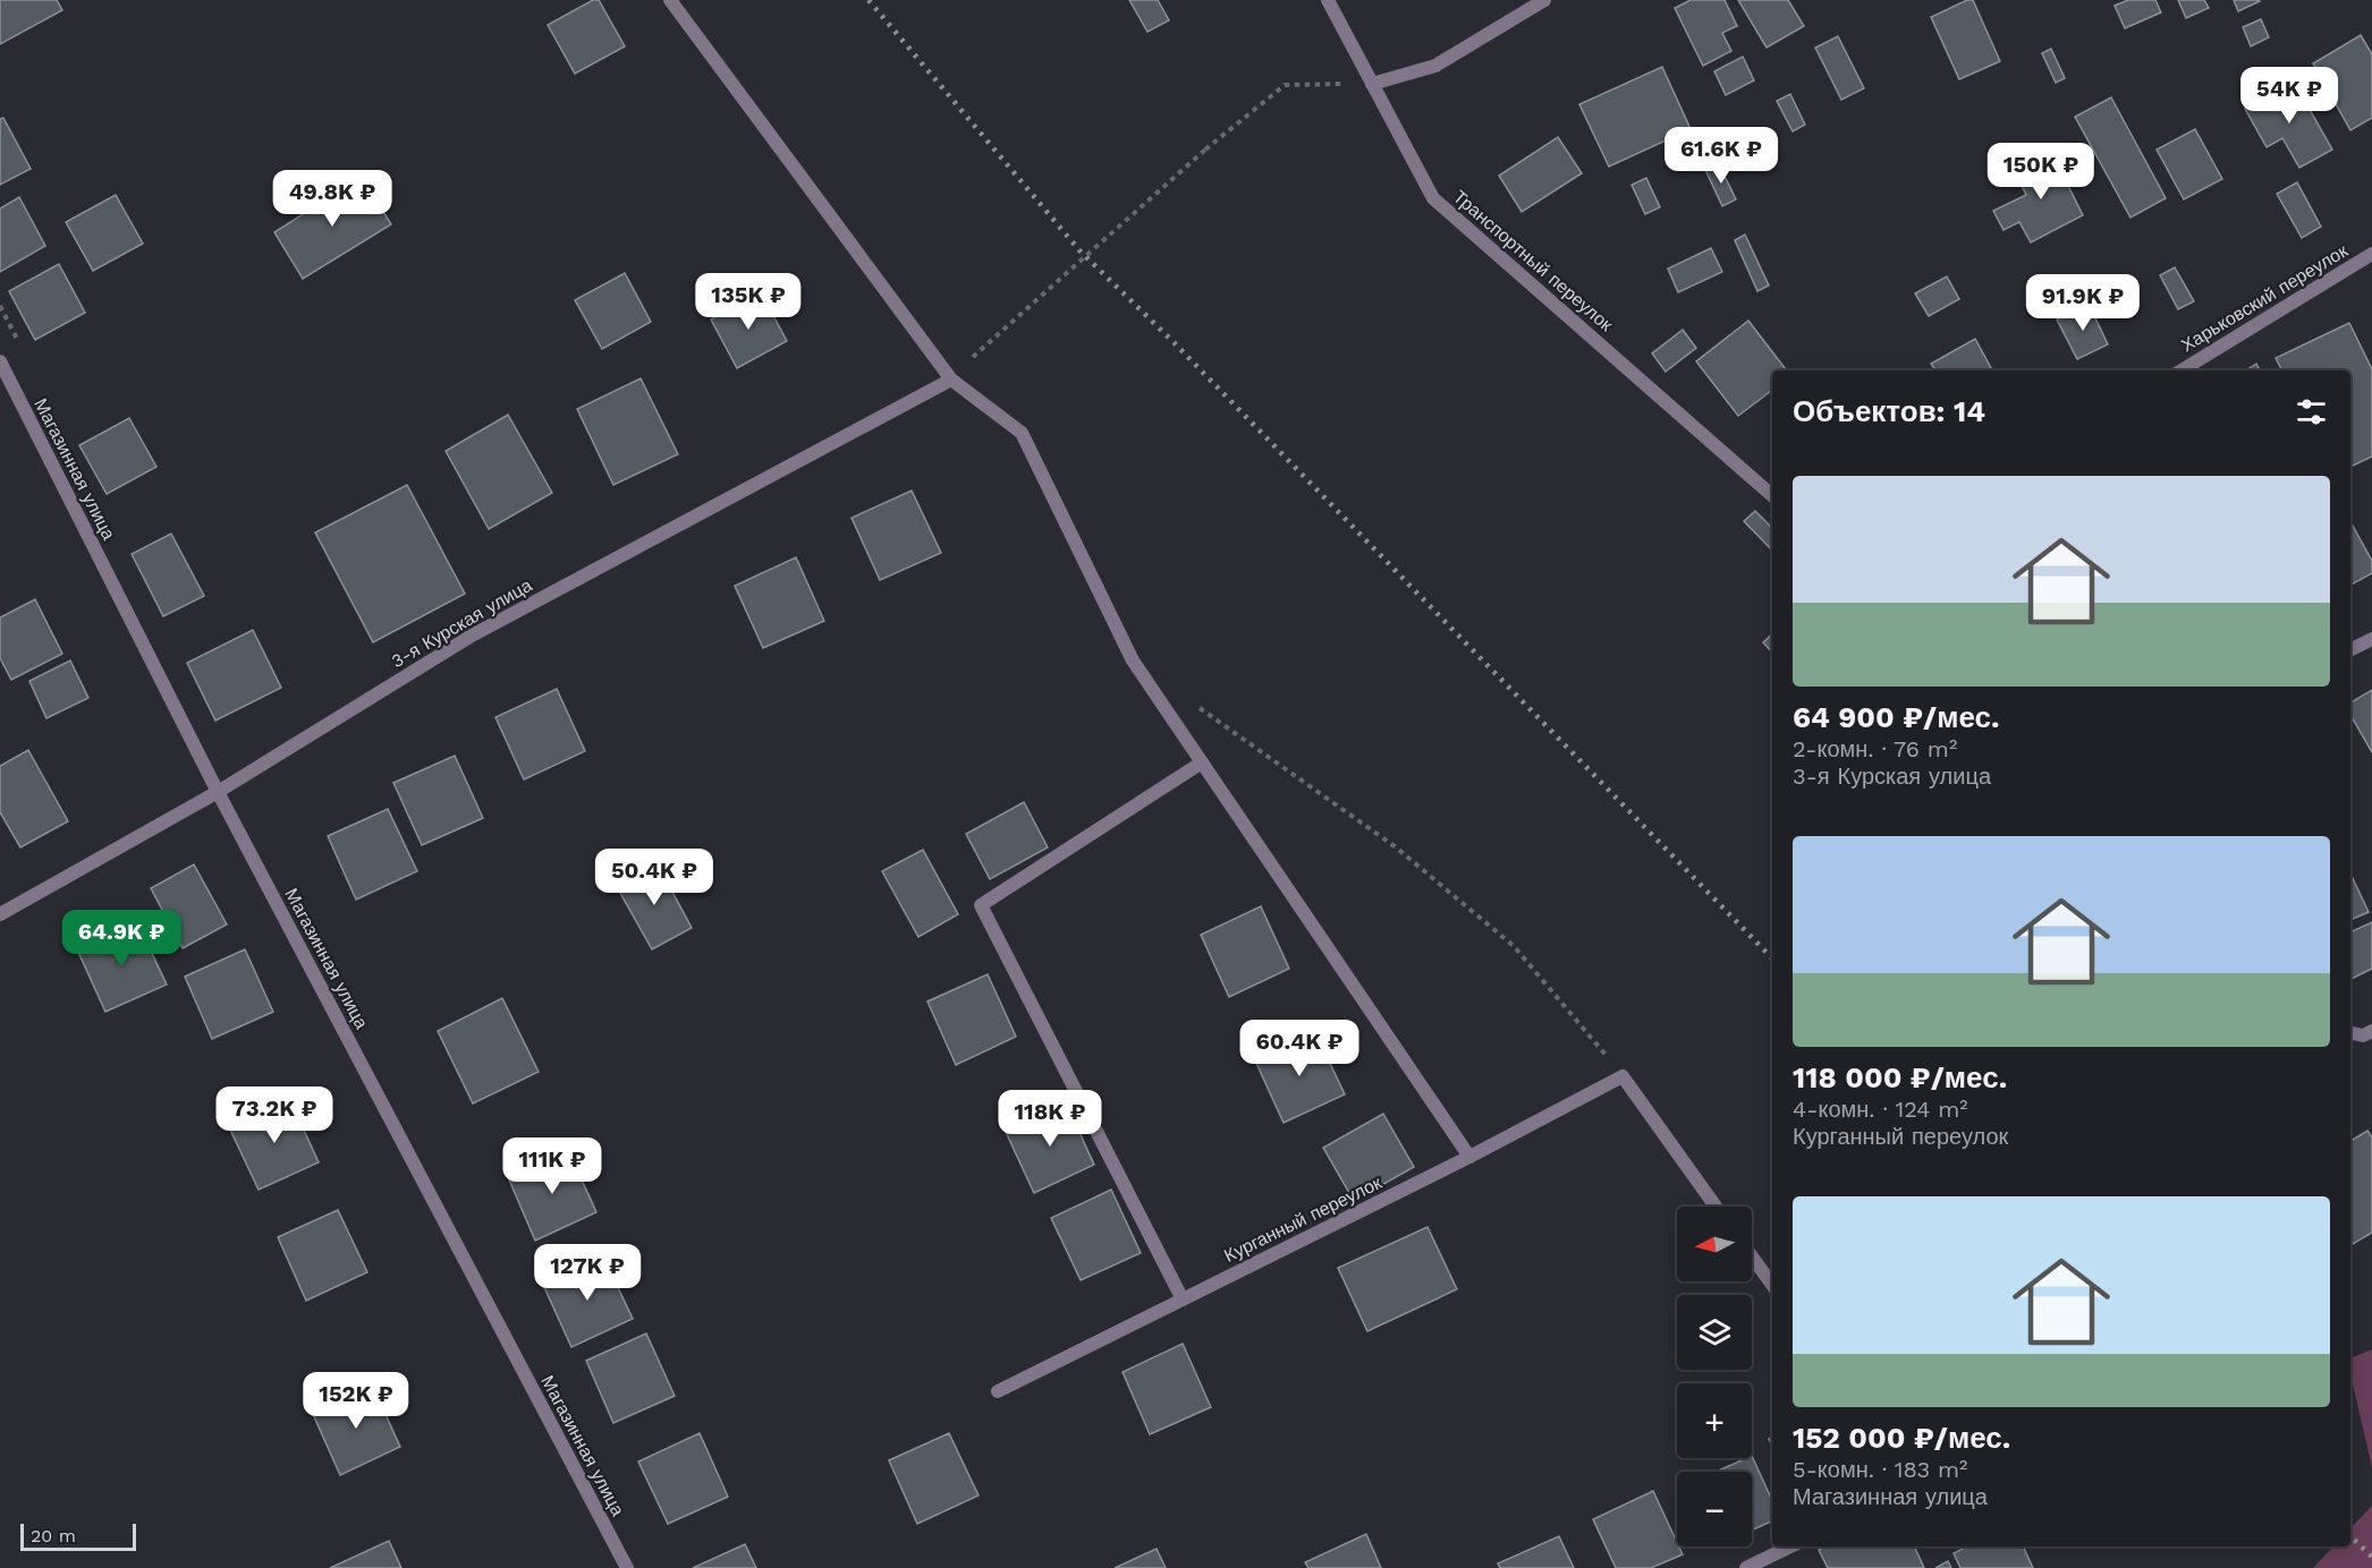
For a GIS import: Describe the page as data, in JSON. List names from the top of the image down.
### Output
{
  "streets": {
    "street": [
      "Транспортный переулок",
      "Харьковский переулок",
      "Магазинная улица",
      "3-я Курская улица",
      "Курганный переулок"
    ]
  },
  "crossings": [
    ["Магазинная улица", "3-я Курская улица"]
  ],
  "scale_bar": "20 m",
  "north": "left",
  "page": {
    "price": [
      "54K ₽",
      "61.6K ₽",
      "150K ₽",
      "49.8K ₽",
      "135K ₽",
      "91.9K ₽",
      "50.4K ₽",
      "64.9K ₽",
      "60.4K ₽",
      "73.2K ₽",
      "118K ₽",
      "111K ₽",
      "127K ₽",
      "152K ₽"
    ],
    "heading": "Объектов: 14",
    "list": [
      {
        "name": "64 900 ₽/мес.",
        "note": "2-комн. · 76 m² · 3-я Курская улица"
      },
      {
        "name": "118 000 ₽/мес.",
        "note": "4-комн. · 124 m² · Курганный переулок"
      },
      {
        "name": "152 000 ₽/мес.",
        "note": "5-комн. · 183 m² · Магазинная улица"
      }
    ],
    "map_buttons": ["+", "−"],
    "scale": "20 m"
  }
}
